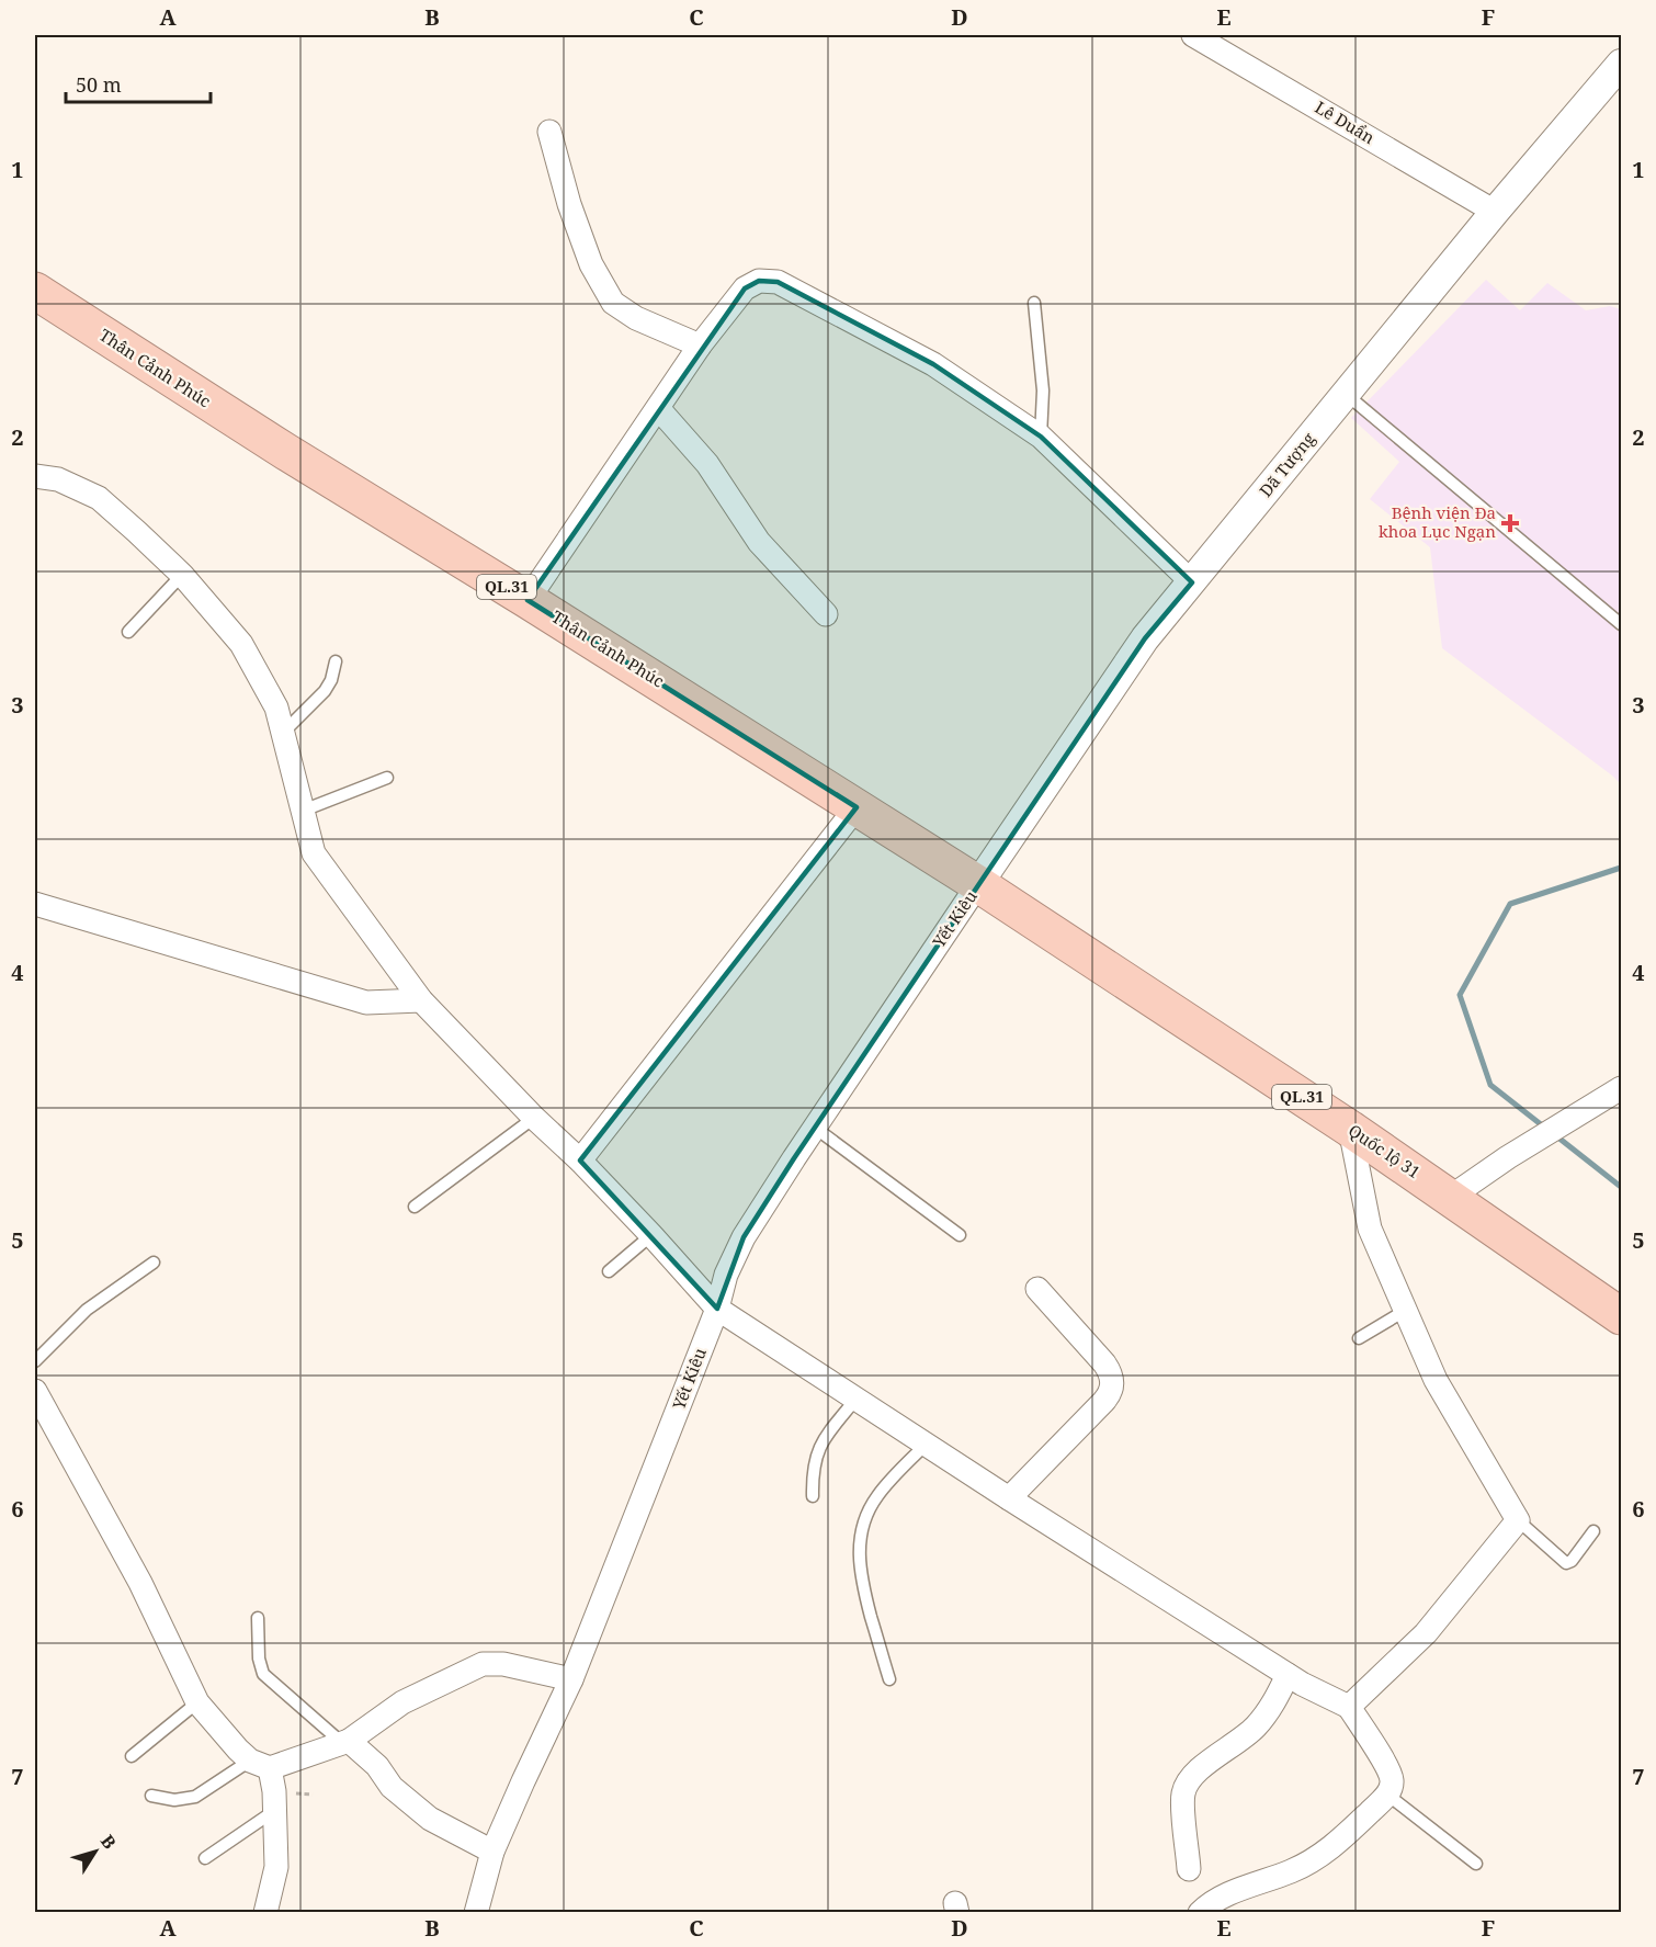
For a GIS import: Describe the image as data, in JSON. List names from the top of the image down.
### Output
{
  "streets": {
    "highway": ["Thân Cảnh Phúc", "QL.31", "Quốc lộ 31"],
    "street": ["Lê Duẩn", "Dã Tượng", "Yết Kiêu"]
  },
  "crossings": [
    ["Lê Duẩn", "Dã Tượng"],
    ["Thân Cảnh Phúc", "Dã Tượng"],
    ["Thân Cảnh Phúc", "Yết Kiêu"],
    ["Thân Cảnh Phúc", "Quốc lộ 31"],
    ["Dã Tượng", "Yết Kiêu"],
    ["Dã Tượng", "Quốc lộ 31"],
    ["Yết Kiêu", "Quốc lộ 31"]
  ],
  "places": {
    "health": ["Bệnh viện Đa khoa Lục Ngạn"]
  },
  "scale_bar": "50 m",
  "north": "top right",
  "grid": {
    "columns": [
      "A",
      "B",
      "C",
      "D",
      "E",
      "F"
    ],
    "rows": [
      "1",
      "2",
      "3",
      "4",
      "5",
      "6",
      "7"
    ]
  }
}
